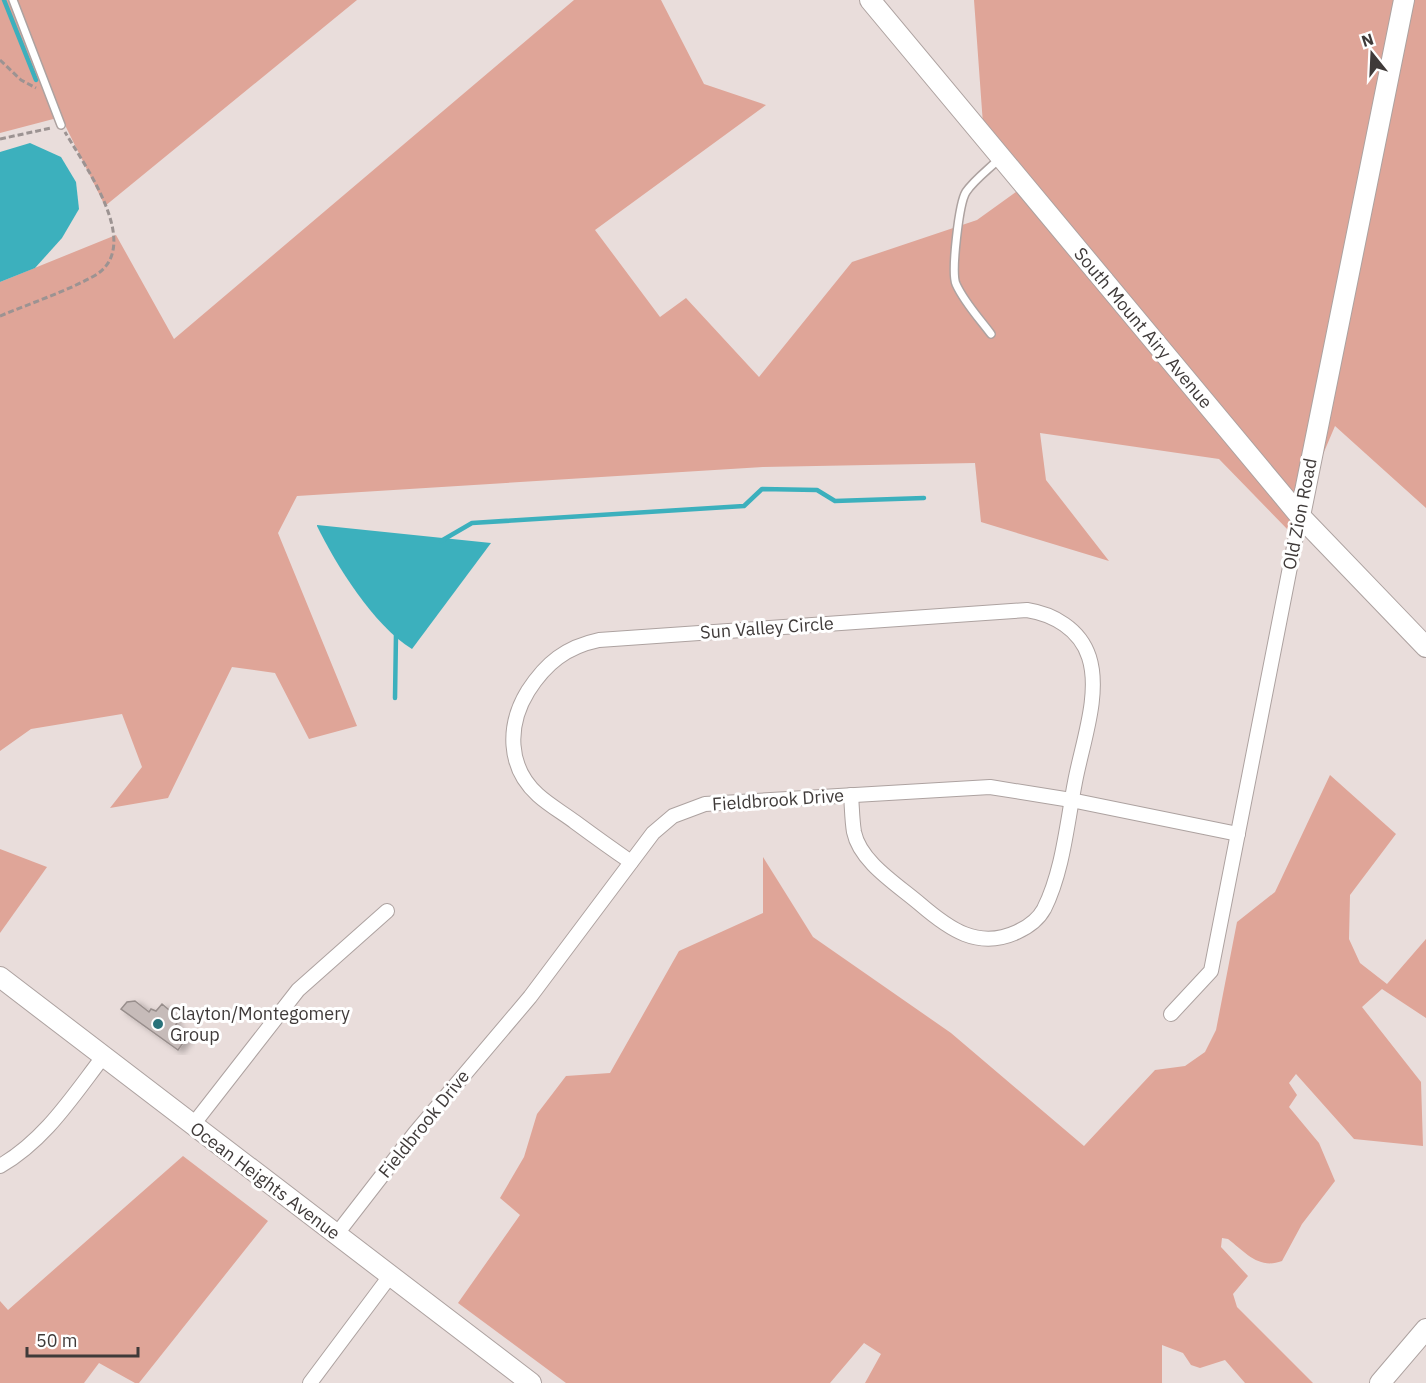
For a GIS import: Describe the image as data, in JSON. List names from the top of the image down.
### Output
{
  "streets": {
    "street": [
      "South Mount Airy Avenue",
      "Old Zion Road",
      "Sun Valley Circle",
      "Fieldbrook Drive",
      "Ocean Heights Avenue"
    ]
  },
  "crossings": [
    ["South Mount Airy Avenue", "Old Zion Road"],
    ["Old Zion Road", "Fieldbrook Drive"],
    ["Sun Valley Circle", "Fieldbrook Drive"],
    ["Fieldbrook Drive", "Ocean Heights Avenue"]
  ],
  "places": ["Clayton/Montegomery Group"],
  "scale_bar": "50 m",
  "north": "top"
}
